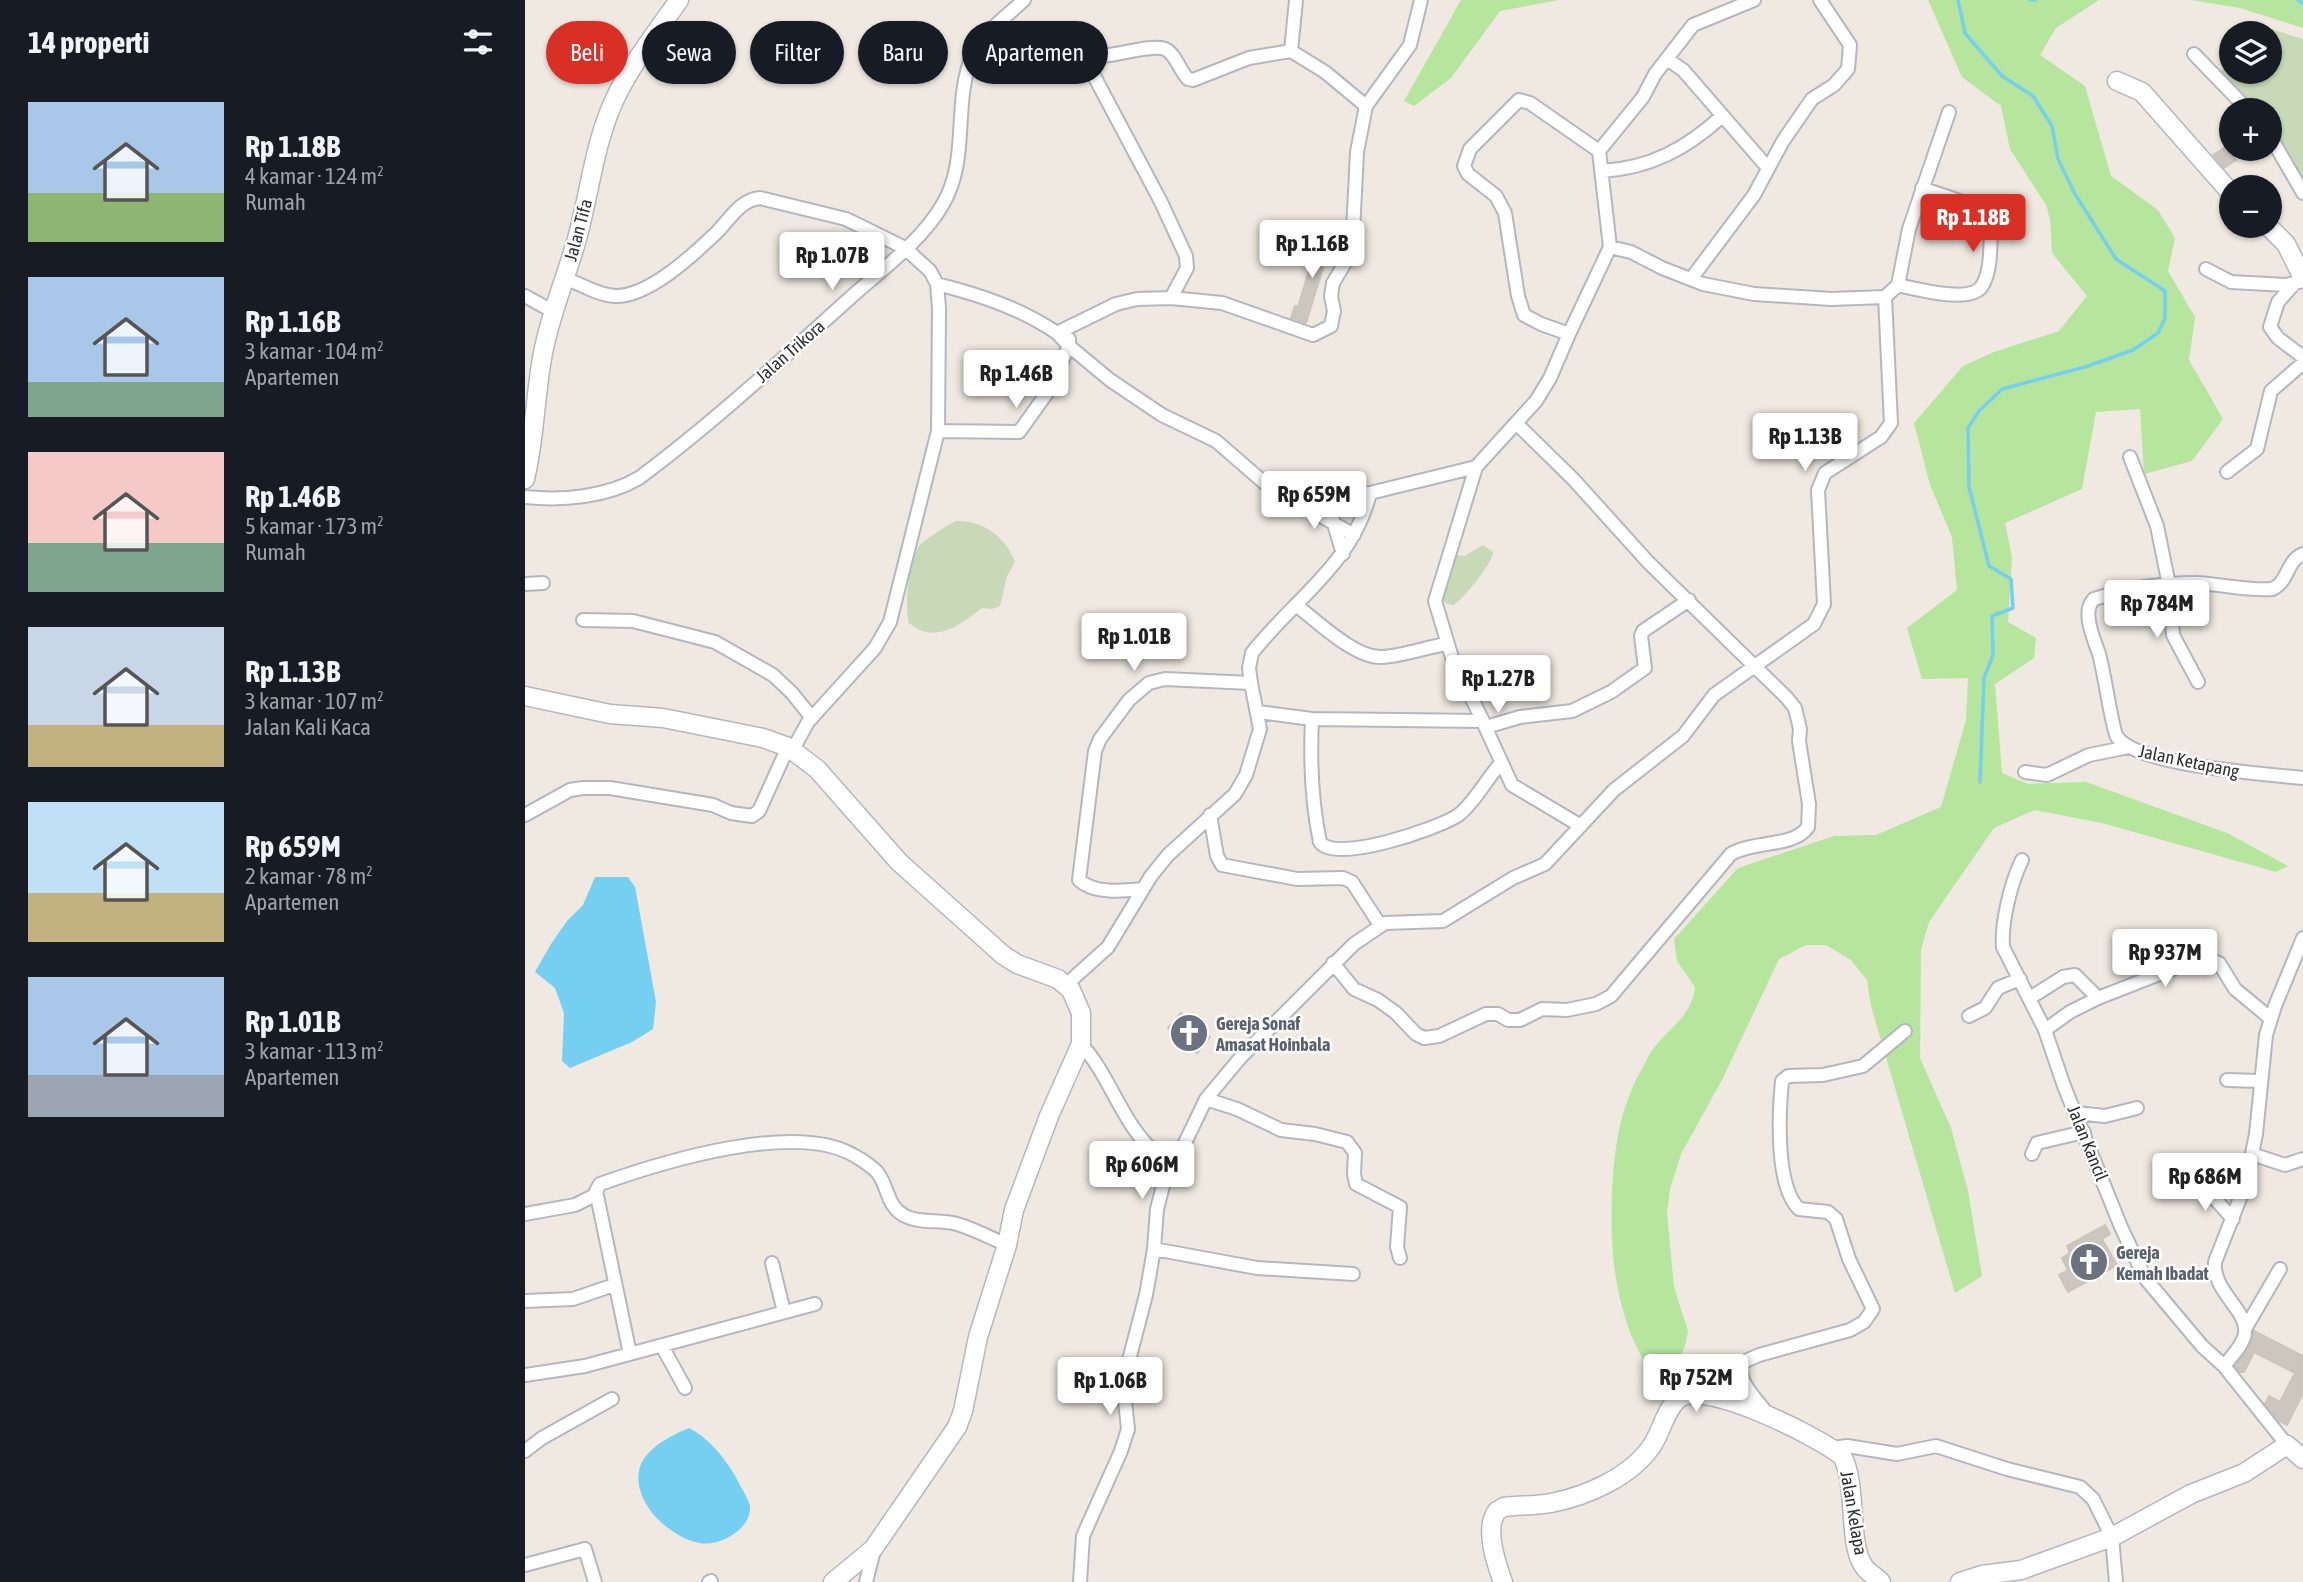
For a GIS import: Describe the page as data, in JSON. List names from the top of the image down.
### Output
{
  "streets": {
    "street": [
      "Jalan Tifa",
      "Jalan Trikora",
      "Jalan Ketapang",
      "Jalan Kancil",
      "Jalan Kelapa"
    ]
  },
  "places": {
    "church": ["Gereja Sonaf Amasat Hoinbala", "Gereja Kemah Ibadat"]
  },
  "page": {
    "heading": "14 properti",
    "map_buttons": ["+", "−"],
    "chip": [
      "Beli",
      "Sewa",
      "Filter",
      "Baru",
      "Apartemen"
    ],
    "list": [
      {
        "name": "Rp 1.18B",
        "note": "4 kamar · 124 m² · Rumah"
      },
      {
        "name": "Rp 1.16B",
        "note": "3 kamar · 104 m² · Apartemen"
      },
      {
        "name": "Rp 1.46B",
        "note": "5 kamar · 173 m² · Rumah"
      },
      {
        "name": "Rp 1.13B",
        "note": "3 kamar · 107 m² · Jalan Kali Kaca"
      },
      {
        "name": "Rp 659M",
        "note": "2 kamar · 78 m² · Apartemen"
      },
      {
        "name": "Rp 1.01B",
        "note": "3 kamar · 113 m² · Apartemen"
      }
    ],
    "price": [
      "Rp 1.18B",
      "Rp 1.16B",
      "Rp 1.07B",
      "Rp 1.46B",
      "Rp 1.13B",
      "Rp 659M",
      "Rp 784M",
      "Rp 1.01B",
      "Rp 1.27B",
      "Rp 937M",
      "Rp 606M",
      "Rp 686M",
      "Rp 752M",
      "Rp 1.06B"
    ]
  }
}
